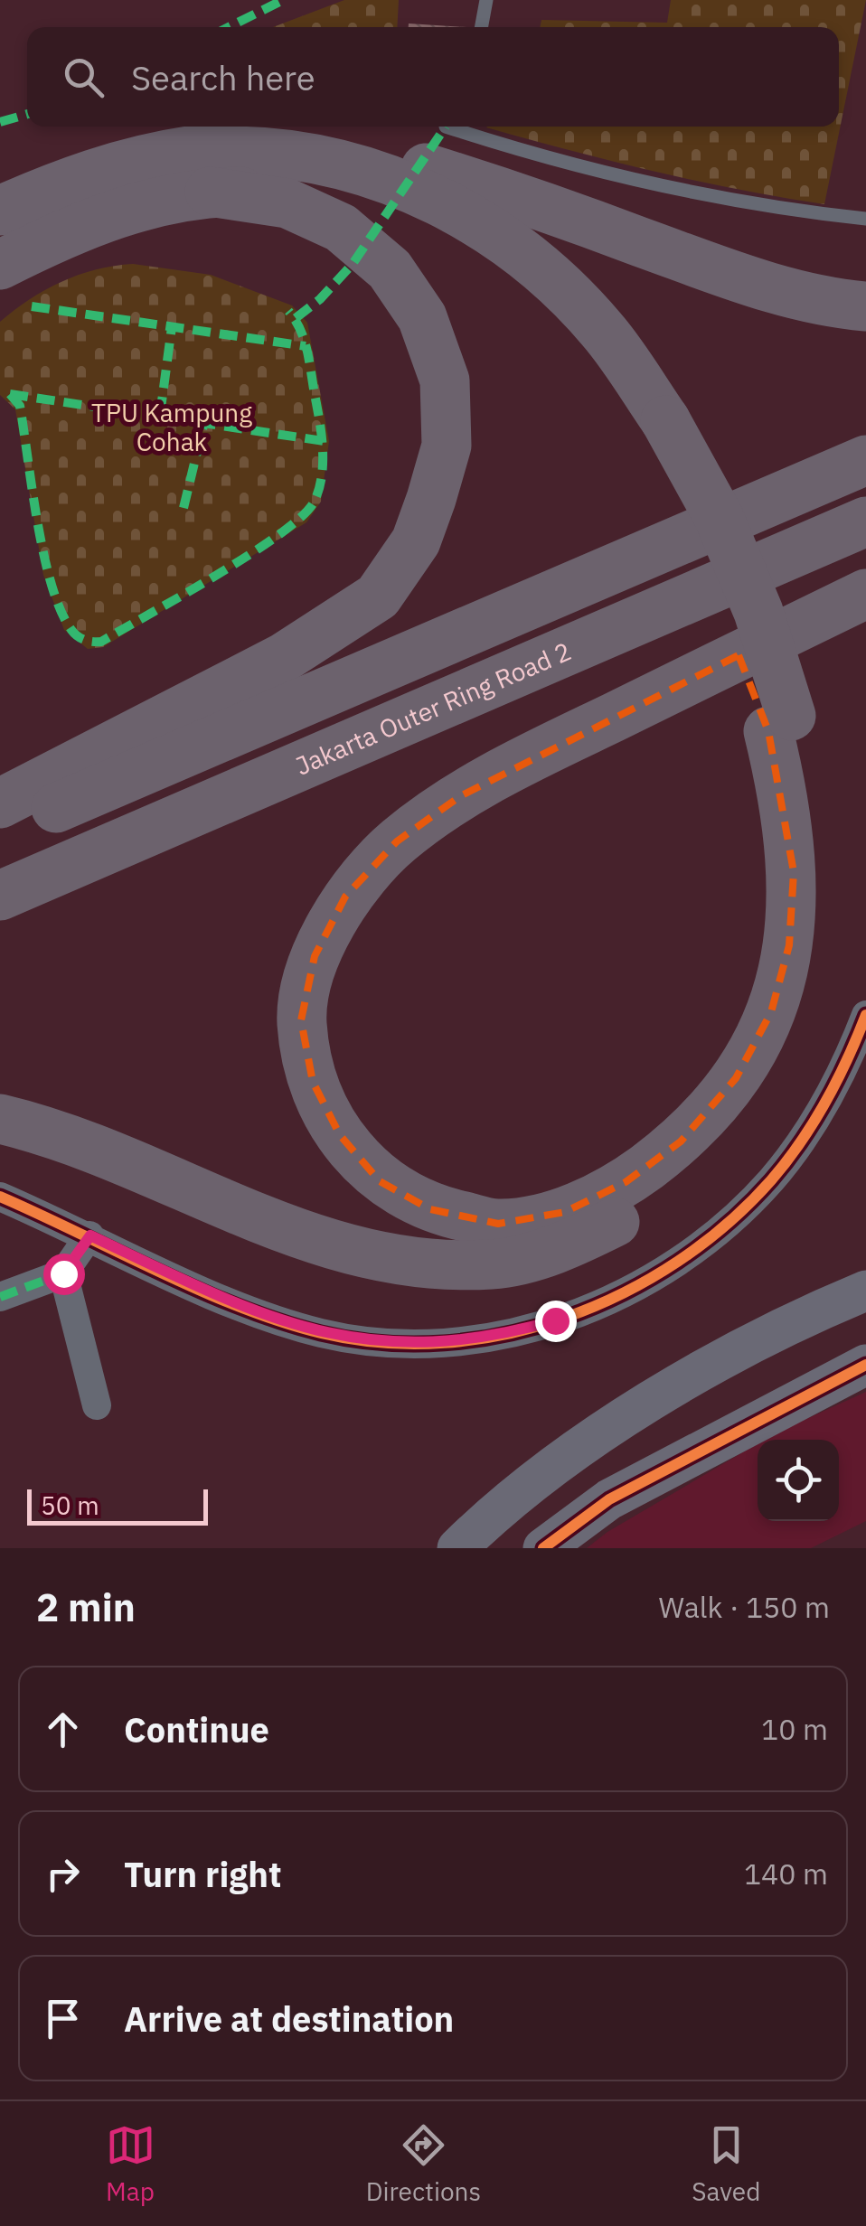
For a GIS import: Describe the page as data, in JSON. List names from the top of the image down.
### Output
{
  "streets": {
    "highway": ["Jakarta Outer Ring Road 2"]
  },
  "parks": ["TPU Kampung Cohak"],
  "scale_bar": "50 m",
  "page": {
    "search": "Search here",
    "scale": "50 m",
    "heading": ["2 min", "Walk · 150 m"],
    "list": [
      ["Continue", "10 m"],
      ["Turn right", "140 m"],
      "Arrive at destination"
    ],
    "nav": ["Map", "Directions", "Saved"]
  }
}
